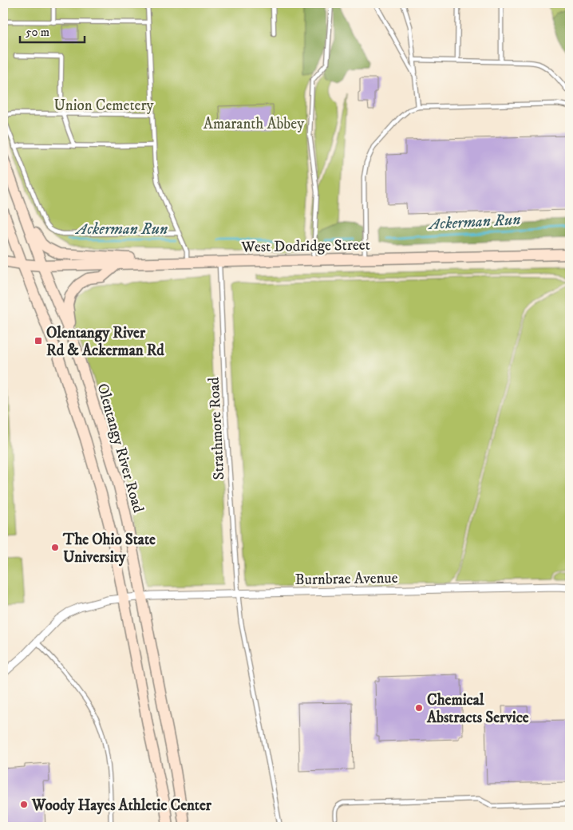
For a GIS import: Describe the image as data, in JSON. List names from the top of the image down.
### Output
{
  "streets": {
    "main road": ["West Dodridge Street", "Olentangy River Road"],
    "street": ["Burnbrae Avenue"],
    "lane": ["Strathmore Road"]
  },
  "crossings": [
    ["West Dodridge Street", "Strathmore Road"],
    ["West Dodridge Street", "Olentangy River Road"],
    ["Strathmore Road", "Burnbrae Avenue"],
    ["Olentangy River Road", "Burnbrae Avenue"]
  ],
  "water": ["Ackerman Run"],
  "parks": ["Union Cemetery", "Amaranth Abbey"],
  "places": {
    "transit": ["Olentangy River Rd & Ackerman Rd"],
    "other": ["The Ohio State University", "Chemical Abstracts Service", "Woody Hayes Athletic Center"]
  },
  "scale_bar": "50 m"
}
